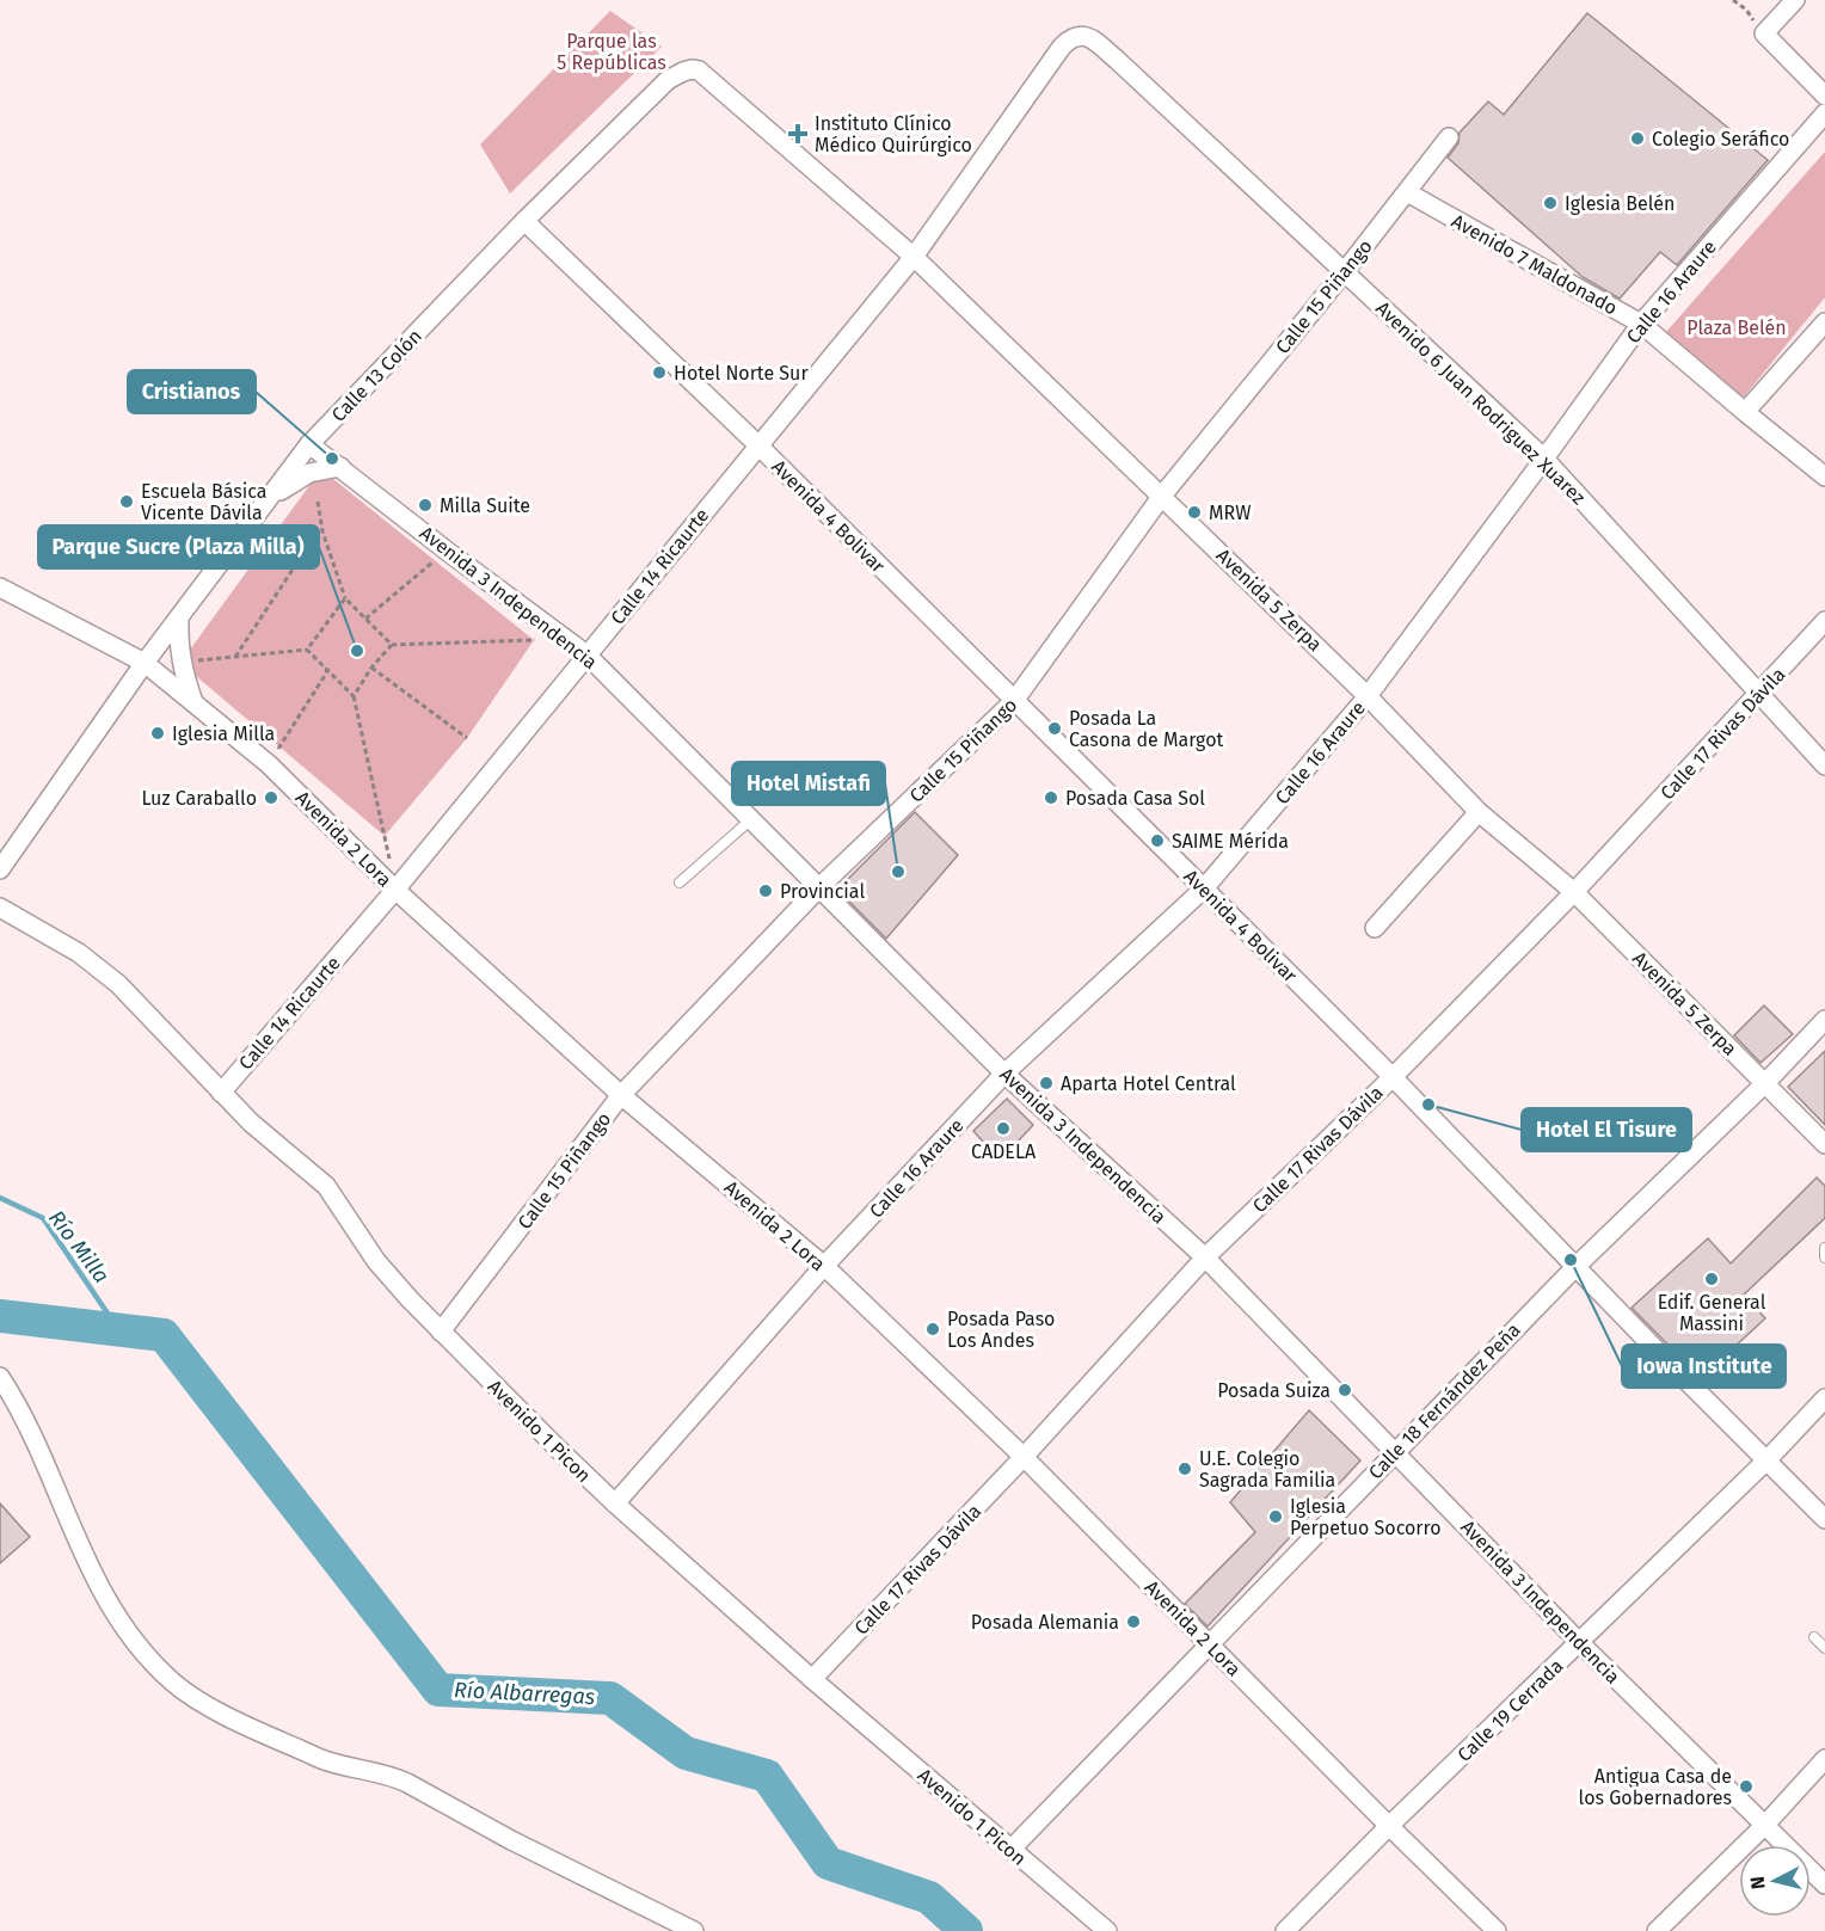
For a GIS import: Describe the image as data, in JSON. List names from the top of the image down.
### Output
{
  "streets": {
    "street": [
      "Avenido 7 Maldonado",
      "Calle 16 Araure",
      "Calle 15 Piñango",
      "Calle 13 Colón",
      "Avenido 6 Juan Rodriguez Xuarez",
      "Avenida 4 Bolivar",
      "Calle 14 Ricaurte",
      "Avenida 3 Independencia",
      "Avenida 5 Zerpa",
      "Calle 17 Rivas Dávila",
      "Avenida 2 Lora",
      "Calle 18 Fernández Peña",
      "Avenido 1 Picon",
      "Calle 19 Cerrada"
    ]
  },
  "crossings": [
    ["Avenido 7 Maldonado", "Calle 16 Araure"],
    ["Avenido 7 Maldonado", "Calle 15 Piñango"],
    ["Calle 16 Araure", "Avenido 6 Juan Rodriguez Xuarez"],
    ["Calle 16 Araure", "Avenida 4 Bolivar"],
    ["Calle 16 Araure", "Avenida 3 Independencia"],
    ["Calle 16 Araure", "Avenida 5 Zerpa"],
    ["Calle 16 Araure", "Avenida 2 Lora"],
    ["Calle 16 Araure", "Avenido 1 Picon"],
    ["Calle 15 Piñango", "Avenido 6 Juan Rodriguez Xuarez"],
    ["Calle 15 Piñango", "Avenida 4 Bolivar"],
    ["Calle 15 Piñango", "Avenida 3 Independencia"],
    ["Calle 15 Piñango", "Avenida 5 Zerpa"],
    ["Calle 15 Piñango", "Avenida 2 Lora"],
    ["Calle 15 Piñango", "Avenido 1 Picon"],
    ["Calle 13 Colón", "Avenida 4 Bolivar"],
    ["Calle 13 Colón", "Avenida 3 Independencia"],
    ["Calle 13 Colón", "Avenida 5 Zerpa"],
    ["Calle 13 Colón", "Avenida 2 Lora"],
    ["Avenido 6 Juan Rodriguez Xuarez", "Calle 14 Ricaurte"],
    ["Avenido 6 Juan Rodriguez Xuarez", "Calle 17 Rivas Dávila"],
    ["Avenida 4 Bolivar", "Calle 14 Ricaurte"],
    ["Avenida 4 Bolivar", "Calle 17 Rivas Dávila"],
    ["Avenida 4 Bolivar", "Calle 18 Fernández Peña"],
    ["Avenida 4 Bolivar", "Calle 19 Cerrada"],
    ["Calle 14 Ricaurte", "Avenida 3 Independencia"],
    ["Calle 14 Ricaurte", "Avenida 5 Zerpa"],
    ["Calle 14 Ricaurte", "Avenida 2 Lora"],
    ["Calle 14 Ricaurte", "Avenido 1 Picon"],
    ["Avenida 3 Independencia", "Calle 17 Rivas Dávila"],
    ["Avenida 3 Independencia", "Calle 18 Fernández Peña"],
    ["Avenida 3 Independencia", "Calle 19 Cerrada"],
    ["Avenida 5 Zerpa", "Calle 17 Rivas Dávila"],
    ["Avenida 5 Zerpa", "Calle 18 Fernández Peña"],
    ["Calle 17 Rivas Dávila", "Avenida 2 Lora"],
    ["Calle 17 Rivas Dávila", "Avenido 1 Picon"],
    ["Avenida 2 Lora", "Calle 18 Fernández Peña"],
    ["Avenida 2 Lora", "Calle 19 Cerrada"],
    ["Calle 18 Fernández Peña", "Avenido 1 Picon"]
  ],
  "water": ["Río Milla", "Río Albarregas"],
  "parks": ["Parque las 5 Repúblicas", "Plaza Belén"],
  "places": {
    "health": ["Instituto Clínico Médico Quirúrgico"],
    "other": [
      "Colegio Seráfico",
      "Iglesia Belén",
      "Hotel Norte Sur",
      "Cristianos",
      "Escuela Básica Vicente Dávila",
      "Milla Suite",
      "MRW",
      "Parque Sucre (Plaza Milla)",
      "Posada La Casona de Margot",
      "Iglesia Milla",
      "Luz Caraballo",
      "Posada Casa Sol",
      "SAIME Mérida",
      "Hotel Mistafi",
      "Provincial",
      "Aparta Hotel Central",
      "Hotel El Tisure",
      "CADELA",
      "Iowa Institute",
      "Edif. General Massini",
      "Posada Paso Los Andes",
      "Posada Suiza",
      "U.E. Colegio Sagrada Familia",
      "Iglesia Perpetuo Socorro",
      "Posada Alemania",
      "Antigua Casa de los Gobernadores"
    ]
  },
  "north": "left"
}
